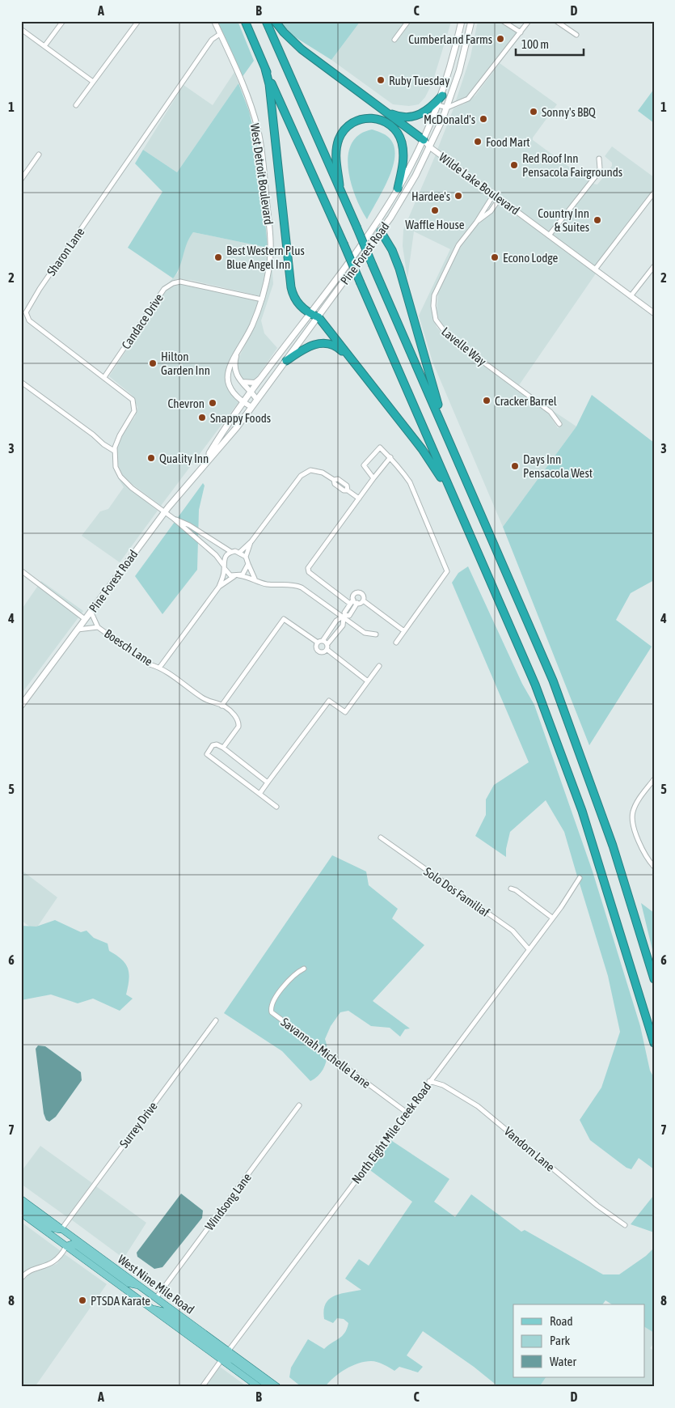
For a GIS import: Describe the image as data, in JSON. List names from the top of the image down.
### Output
{
  "streets": {
    "main road": ["Pine Forest Road", "West Nine Mile Road"],
    "street": [
      "West Detroit Boulevard",
      "Wilde Lake Boulevard",
      "Sharon Lane",
      "Candace Drive",
      "Lavelle Way",
      "Boesch Lane",
      "Solo Dos Familiaf",
      "Savannah Michelle Lane",
      "Surrey Drive",
      "North Eight Mile Creek Road",
      "Vandorn Lane",
      "Windsong Lane"
    ]
  },
  "crossings": [
    ["West Detroit Boulevard", "Sharon Lane"],
    ["West Detroit Boulevard", "Pine Forest Road"],
    ["West Detroit Boulevard", "Candace Drive"],
    ["Wilde Lake Boulevard", "Pine Forest Road"],
    ["Wilde Lake Boulevard", "Lavelle Way"],
    ["Sharon Lane", "Pine Forest Road"],
    ["Sharon Lane", "Candace Drive"],
    ["Pine Forest Road", "Boesch Lane"],
    ["Solo Dos Familiaf", "North Eight Mile Creek Road"],
    ["Savannah Michelle Lane", "North Eight Mile Creek Road"],
    ["Surrey Drive", "West Nine Mile Road"],
    ["North Eight Mile Creek Road", "Vandorn Lane"],
    ["North Eight Mile Creek Road", "West Nine Mile Road"],
    ["Windsong Lane", "West Nine Mile Road"]
  ],
  "places": [
    "Cumberland Farms",
    "Ruby Tuesday",
    "Sonny's BBQ",
    "McDonald's",
    "Food Mart",
    "Red Roof Inn Pensacola Fairgrounds",
    "Hardee's",
    "Waffle House",
    "Country Inn & Suites",
    "Best Western Plus Blue Angel Inn",
    "Econo Lodge",
    "Hilton Garden Inn",
    "Cracker Barrel",
    "Chevron",
    "Snappy Foods",
    "Quality Inn",
    "Days Inn Pensacola West",
    "PTSDA Karate"
  ],
  "legend": ["Road", "Park", "Water"],
  "scale_bar": "100 m",
  "grid": {
    "columns": [
      "A",
      "B",
      "C",
      "D"
    ],
    "rows": [
      "1",
      "2",
      "3",
      "4",
      "5",
      "6",
      "7",
      "8"
    ]
  }
}
